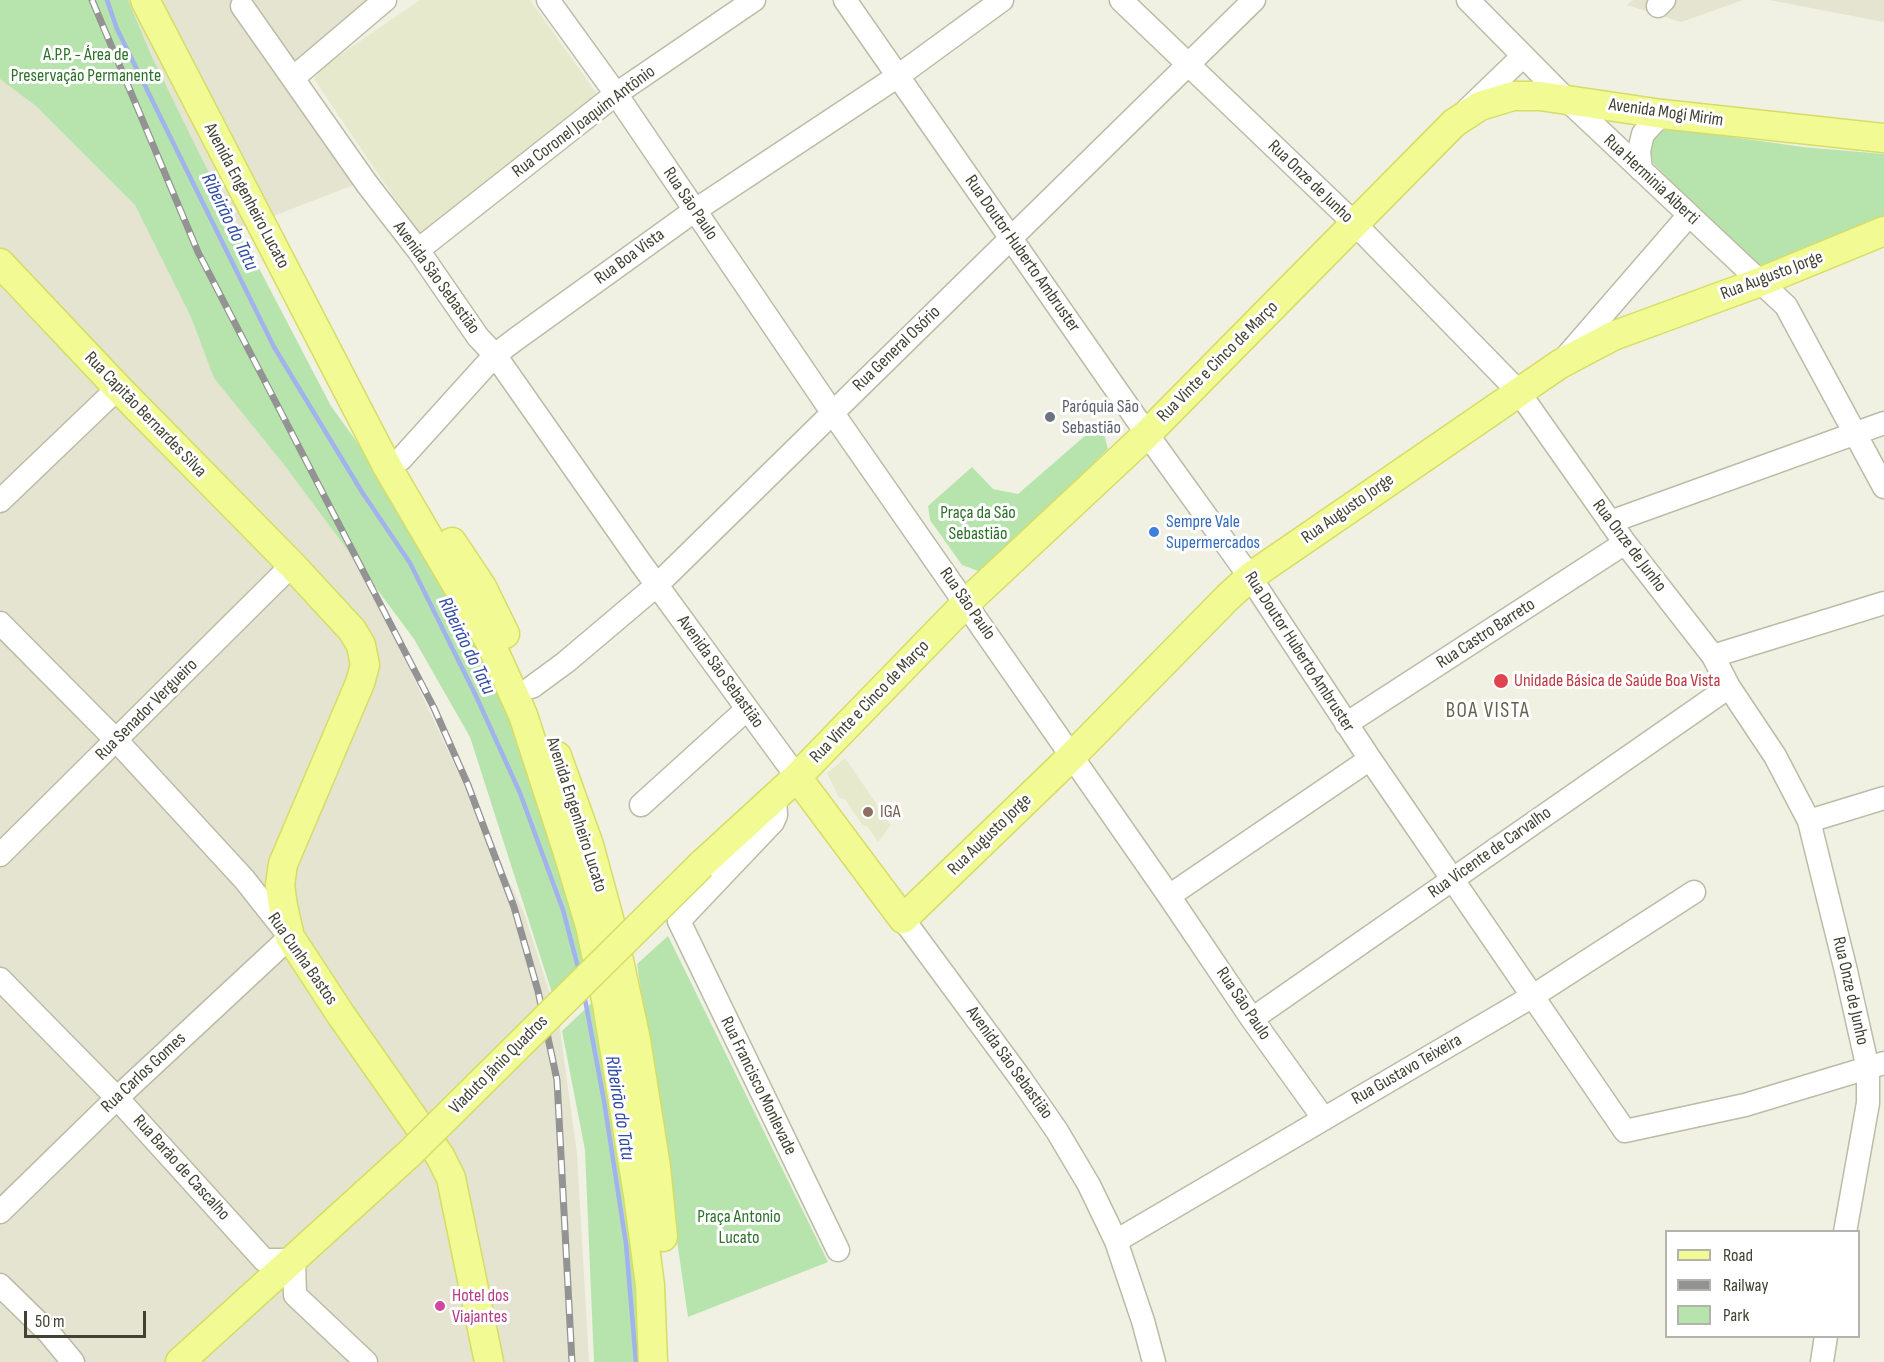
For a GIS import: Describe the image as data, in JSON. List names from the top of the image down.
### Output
{
  "streets": {
    "main road": [
      "Avenida Mogi Mirim",
      "Avenida Engenheiro Lucato",
      "Rua Augusto Jorge",
      "Avenida São Sebastião",
      "Rua Vinte e Cinco de Março",
      "Rua Capitão Bernardes Silva",
      "Rua Cunha Bastos",
      "Viaduto Jânio Quadros"
    ],
    "street": [
      "Rua Coronel Joaquim Antônio",
      "Rua Herminia Aiberti",
      "Rua Onze de Junho",
      "Rua São Paulo",
      "Rua Doutor Huberto Ambruster",
      "Rua Boa Vista",
      "Rua General Osório",
      "Rua Castro Barreto",
      "Rua Senador Vergueiro",
      "Rua Vicente de Carvalho",
      "Rua Gustavo Teixeira",
      "Rua Carlos Gomes",
      "Rua Francisco Monlevade",
      "Rua Barão de Cascalho"
    ]
  },
  "crossings": [
    ["Avenida Mogi Mirim", "Rua Herminia Aiberti"],
    ["Avenida Mogi Mirim", "Rua Vinte e Cinco de Março"],
    ["Rua Coronel Joaquim Antônio", "Rua São Paulo"],
    ["Rua Coronel Joaquim Antônio", "Avenida São Sebastião"],
    ["Rua Herminia Aiberti", "Rua Augusto Jorge"],
    ["Rua Herminia Aiberti", "Rua Vinte e Cinco de Março"],
    ["Rua Onze de Junho", "Rua Doutor Huberto Ambruster"],
    ["Rua Onze de Junho", "Rua Augusto Jorge"],
    ["Rua Onze de Junho", "Rua General Osório"],
    ["Rua Onze de Junho", "Rua Vinte e Cinco de Março"],
    ["Rua Onze de Junho", "Rua Castro Barreto"],
    ["Rua Onze de Junho", "Rua Vicente de Carvalho"],
    ["Avenida Engenheiro Lucato", "Rua Boa Vista"],
    ["Avenida Engenheiro Lucato", "Rua General Osório"],
    ["Rua São Paulo", "Rua Boa Vista"],
    ["Rua São Paulo", "Rua Augusto Jorge"],
    ["Rua São Paulo", "Rua General Osório"],
    ["Rua São Paulo", "Rua Vinte e Cinco de Março"],
    ["Rua São Paulo", "Rua Vicente de Carvalho"],
    ["Rua São Paulo", "Rua Gustavo Teixeira"],
    ["Rua Doutor Huberto Ambruster", "Rua Boa Vista"],
    ["Rua Doutor Huberto Ambruster", "Rua Augusto Jorge"],
    ["Rua Doutor Huberto Ambruster", "Rua General Osório"],
    ["Rua Doutor Huberto Ambruster", "Rua Vinte e Cinco de Março"],
    ["Rua Doutor Huberto Ambruster", "Rua Castro Barreto"],
    ["Rua Doutor Huberto Ambruster", "Rua Vicente de Carvalho"],
    ["Rua Doutor Huberto Ambruster", "Rua Gustavo Teixeira"],
    ["Rua Boa Vista", "Avenida São Sebastião"],
    ["Rua Augusto Jorge", "Avenida São Sebastião"],
    ["Avenida São Sebastião", "Rua General Osório"],
    ["Avenida São Sebastião", "Rua Vinte e Cinco de Março"],
    ["Avenida São Sebastião", "Rua Gustavo Teixeira"],
    ["Rua Vinte e Cinco de Março", "Viaduto Jânio Quadros"],
    ["Rua Vinte e Cinco de Março", "Rua Francisco Monlevade"],
    ["Rua Capitão Bernardes Silva", "Rua Senador Vergueiro"],
    ["Rua Senador Vergueiro", "Rua Cunha Bastos"],
    ["Rua Cunha Bastos", "Rua Carlos Gomes"],
    ["Viaduto Jânio Quadros", "Rua Barão de Cascalho"],
    ["Rua Carlos Gomes", "Rua Barão de Cascalho"]
  ],
  "districts": ["BOA VISTA"],
  "water": ["Ribeirão do Tatu"],
  "parks": ["A.P.P. - Área de Preservação Permanente", "Praça da São Sebastião", "Praça Antonio Lucato"],
  "places": [
    "Paróquia São Sebastião",
    "Sempre Vale Supermercados",
    "Unidade Básica de Saúde Boa Vista",
    "IGA",
    "Hotel dos Viajantes"
  ],
  "legend": ["Road", "Railway", "Park"],
  "scale_bar": "50 m"
}
